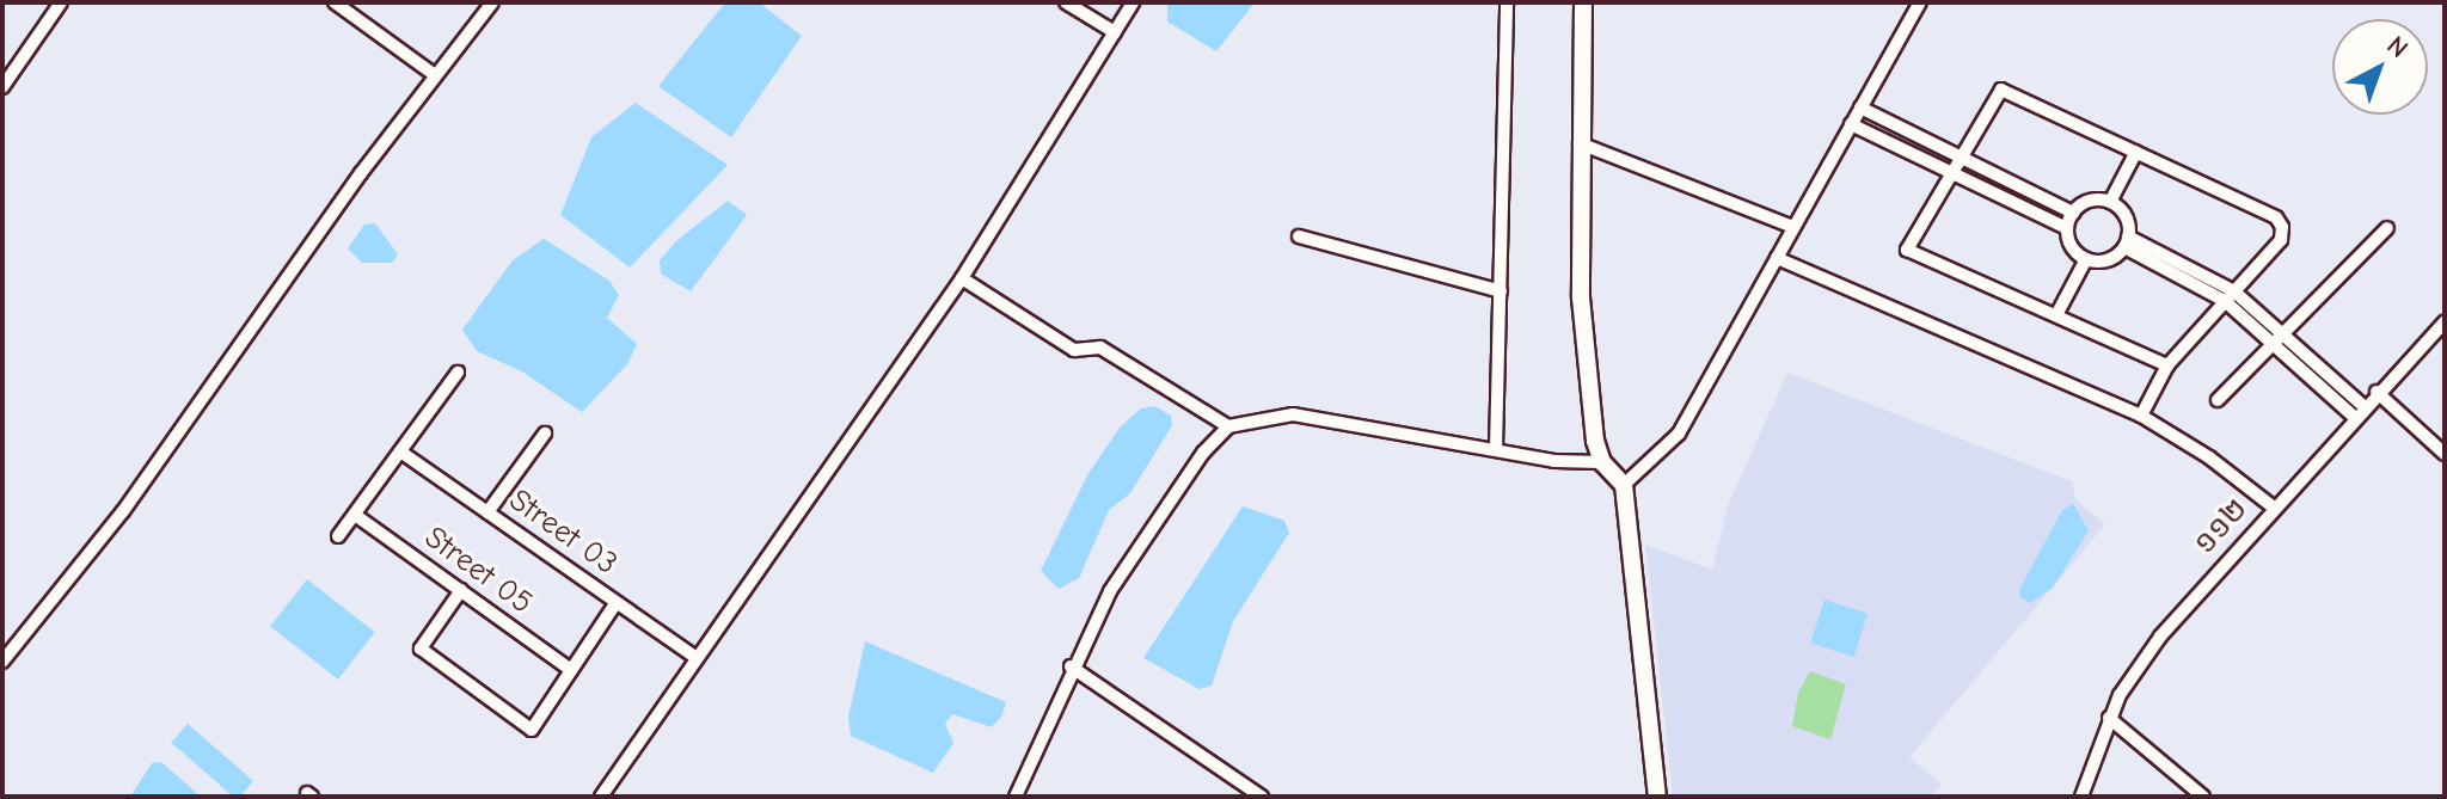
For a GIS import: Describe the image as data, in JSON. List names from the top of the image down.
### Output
{
  "streets": {
    "street": ["១១២", "Street 03", "Street 05"]
  },
  "north": "top right"
}
